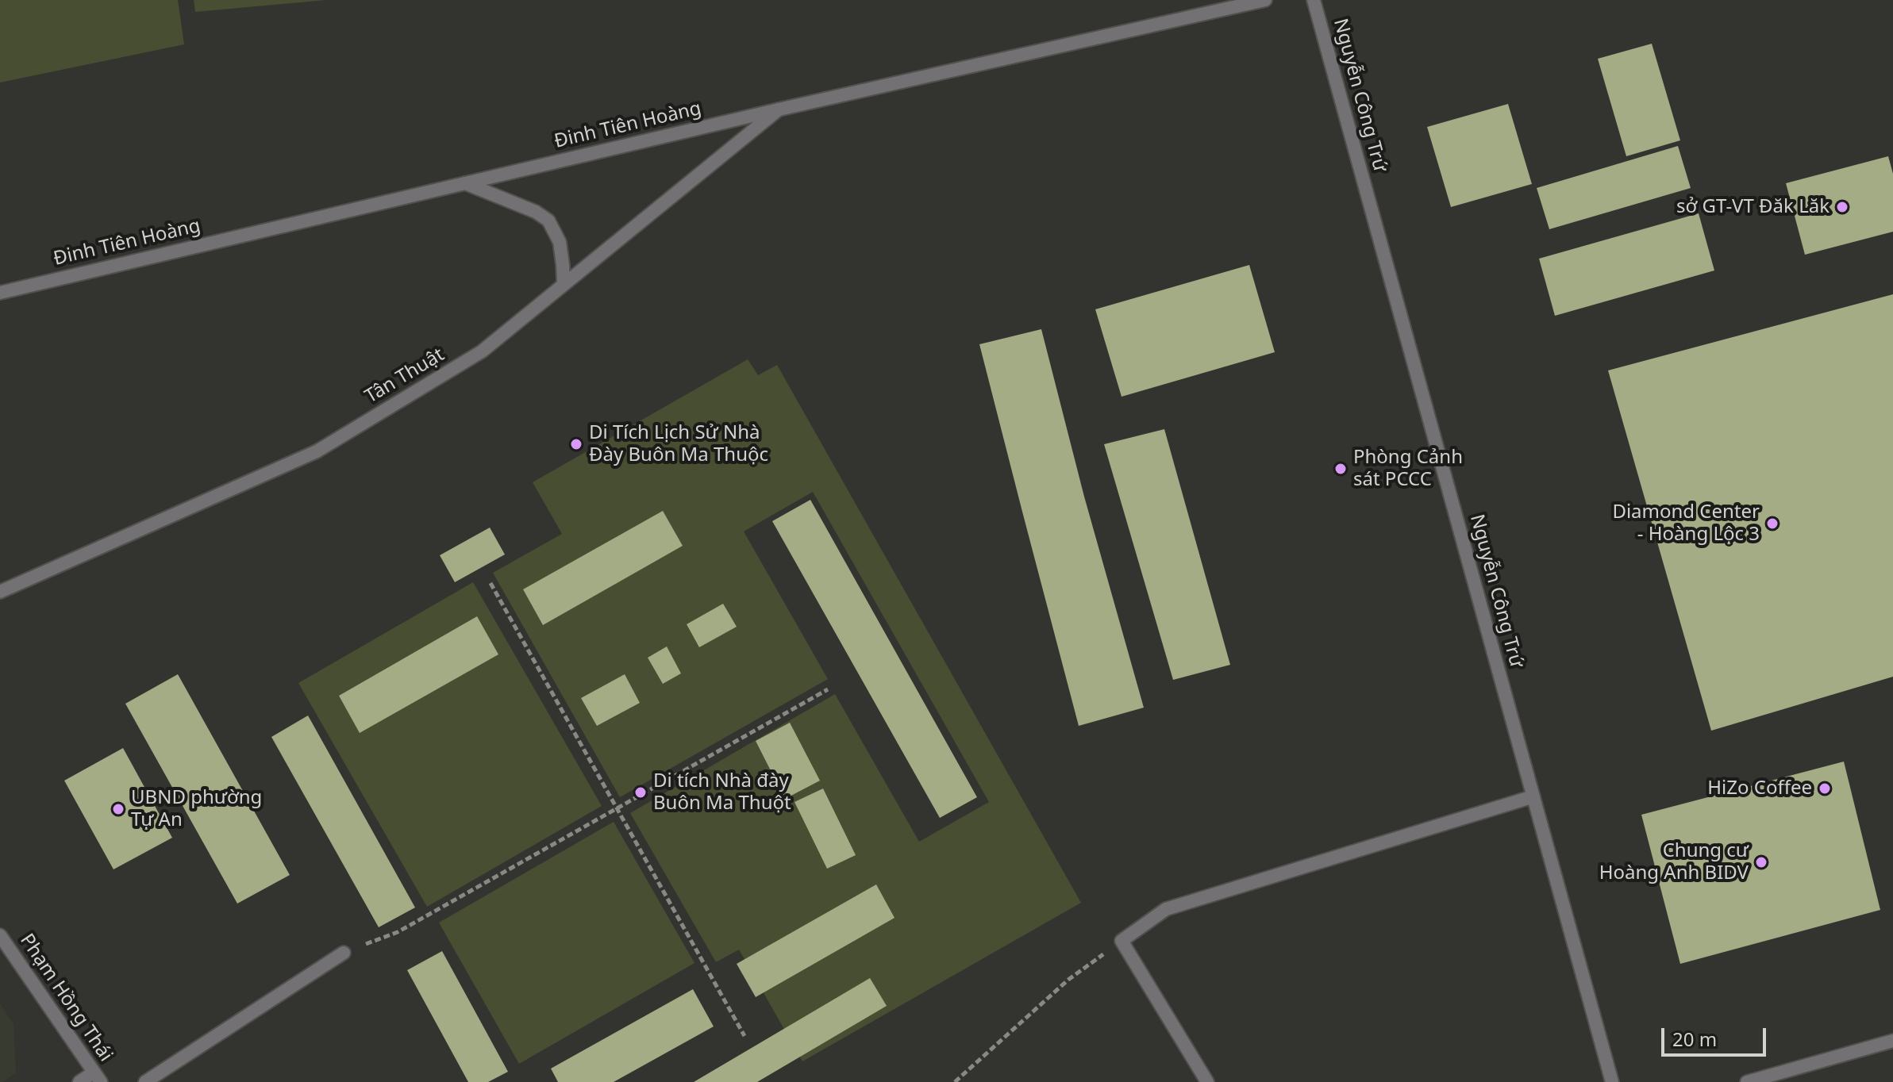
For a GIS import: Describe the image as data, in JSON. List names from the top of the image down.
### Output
{
  "streets": {
    "street": [
      "Nguyễn Công Trứ",
      "Đinh Tiên Hoàng",
      "Tân Thuật",
      "Phạm Hồng Thái"
    ]
  },
  "crossings": [
    ["Đinh Tiên Hoàng", "Tân Thuật"]
  ],
  "places": [
    "sở GT-VT Đăk Lăk",
    "Di Tích Lịch Sử Nhà Đày Buôn Ma Thuộc",
    "Phòng Cảnh sát PCCC",
    "Diamond Center - Hoàng Lộc 3",
    "HiZo Coffee",
    "Di tích Nhà đày Buôn Ma Thuột",
    "UBND phường Tự An",
    "Chung cư Hoàng Anh BIDV"
  ],
  "scale_bar": "20 m"
}
